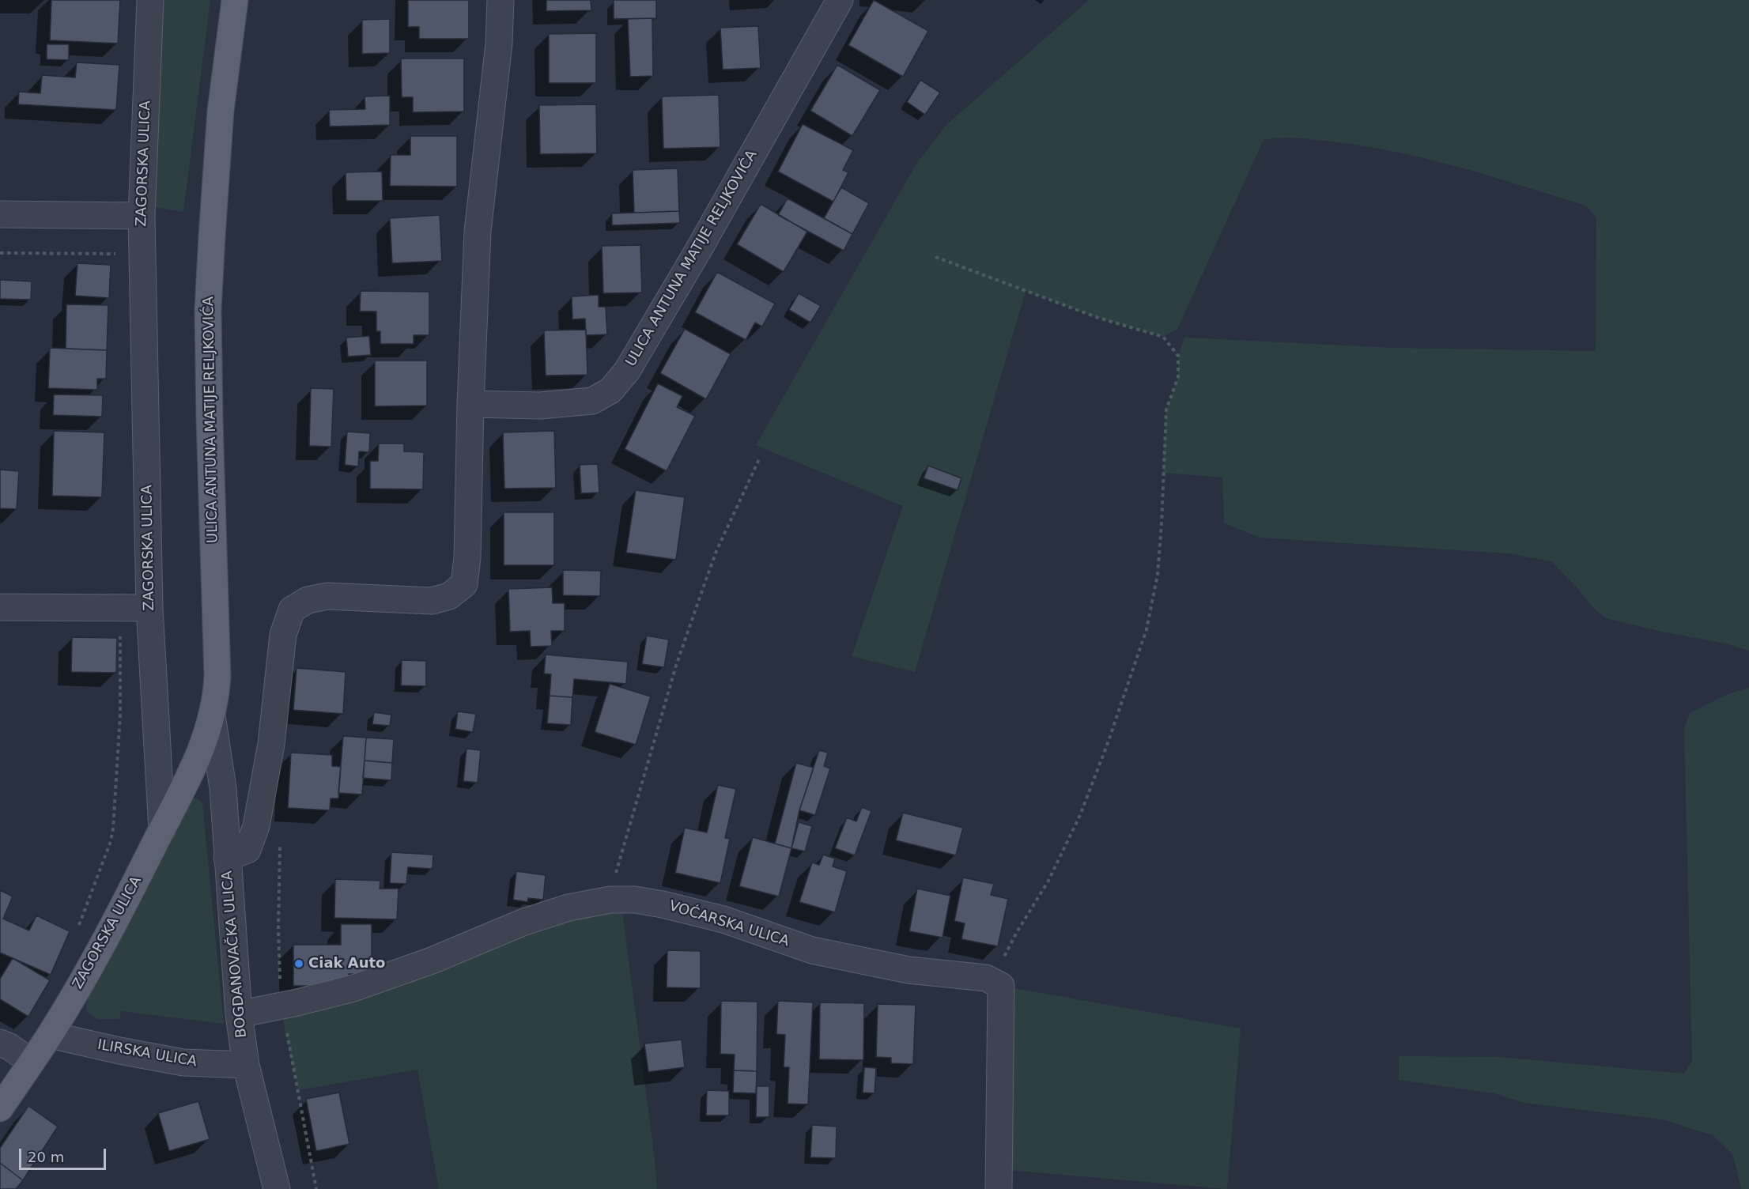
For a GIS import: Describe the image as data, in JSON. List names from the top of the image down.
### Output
{
  "streets": {
    "main road": ["ZAGORSKA ULICA", "ULICA ANTUNA MATIJE RELJKOVIĆA"],
    "street": ["VOĆARSKA ULICA", "BOGDANOVAČKA ULICA", "ILIRSKA ULICA"]
  },
  "crossings": [
    ["ZAGORSKA ULICA", "ULICA ANTUNA MATIJE RELJKOVIĆA"],
    ["ZAGORSKA ULICA", "ILIRSKA ULICA"],
    ["ULICA ANTUNA MATIJE RELJKOVIĆA", "BOGDANOVAČKA ULICA"],
    ["VOĆARSKA ULICA", "BOGDANOVAČKA ULICA"],
    ["BOGDANOVAČKA ULICA", "ILIRSKA ULICA"]
  ],
  "places": ["Ciak Auto"],
  "scale_bar": "20 m"
}
